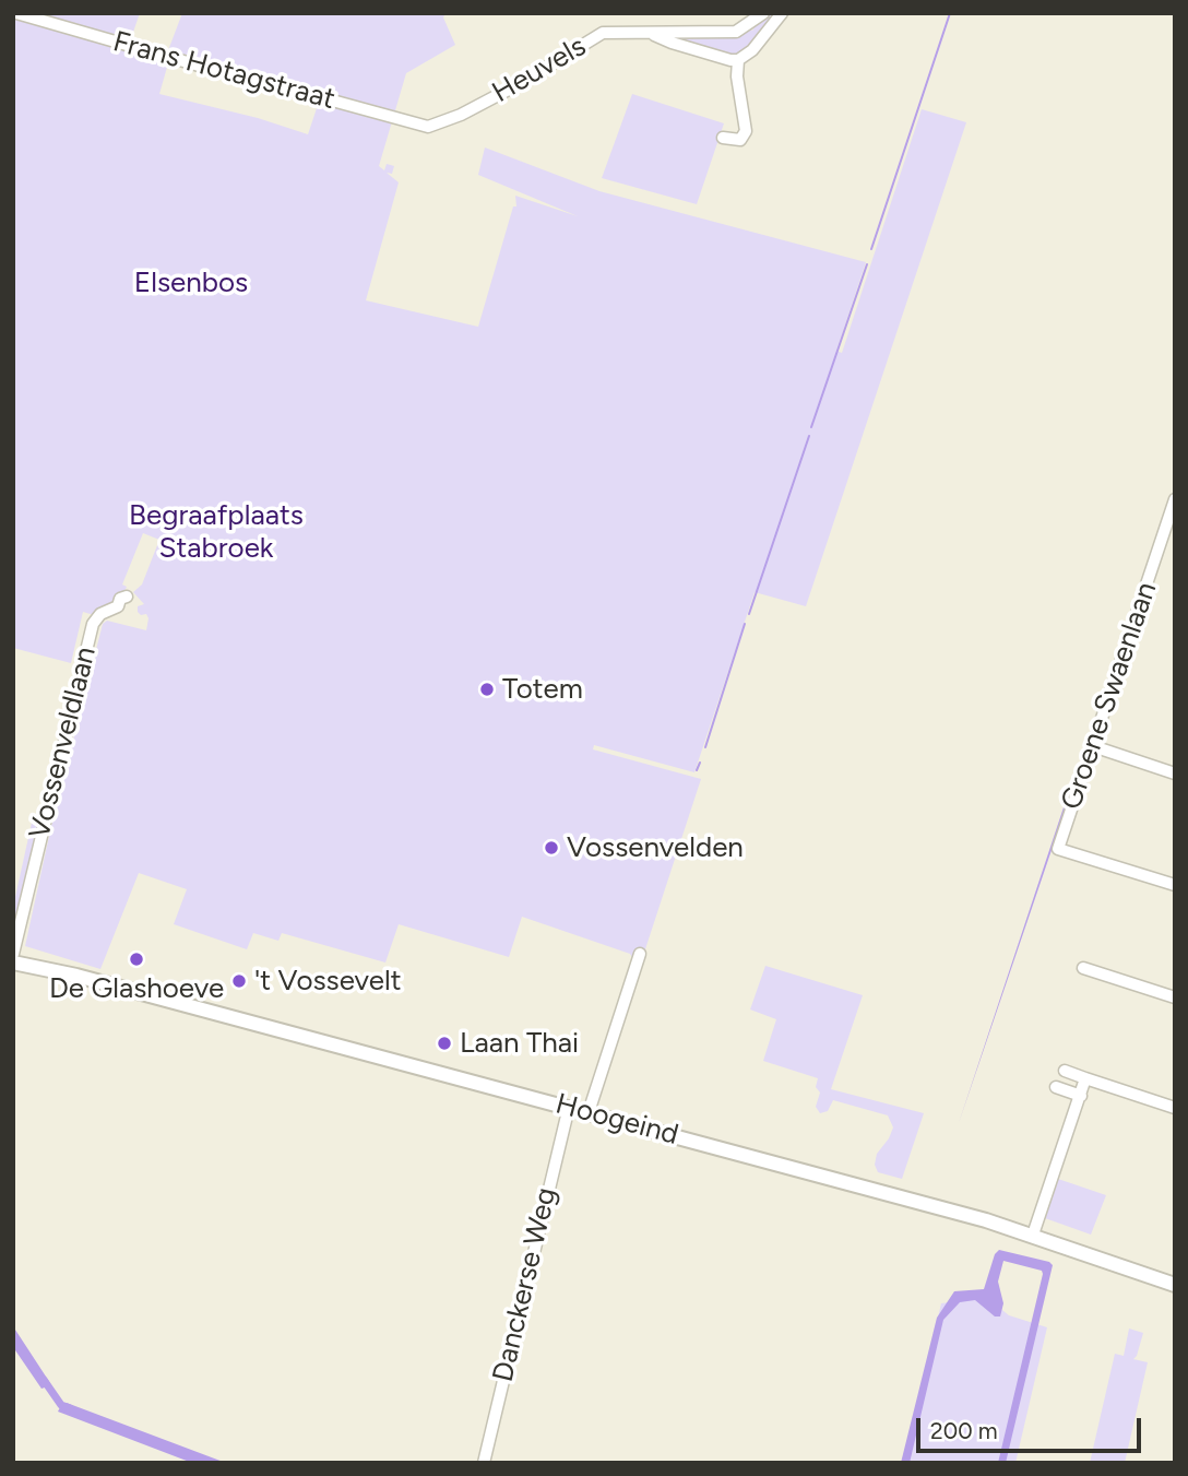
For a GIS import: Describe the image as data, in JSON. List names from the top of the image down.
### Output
{
  "streets": {
    "main road": ["Hoogeind"],
    "street": [
      "Heuvels",
      "Frans Hotagstraat",
      "Groene Swaenlaan",
      "Vossenveldlaan",
      "Danckerse Weg"
    ]
  },
  "crossings": [
    ["Heuvels", "Frans Hotagstraat"],
    ["Vossenveldlaan", "Hoogeind"],
    ["Hoogeind", "Danckerse Weg"]
  ],
  "parks": ["Elsenbos", "Begraafplaats Stabroek"],
  "places": [
    "Totem",
    "Vossenvelden",
    "De Glashoeve",
    "'t Vossevelt",
    "Laan Thai"
  ],
  "scale_bar": "200 m"
}
